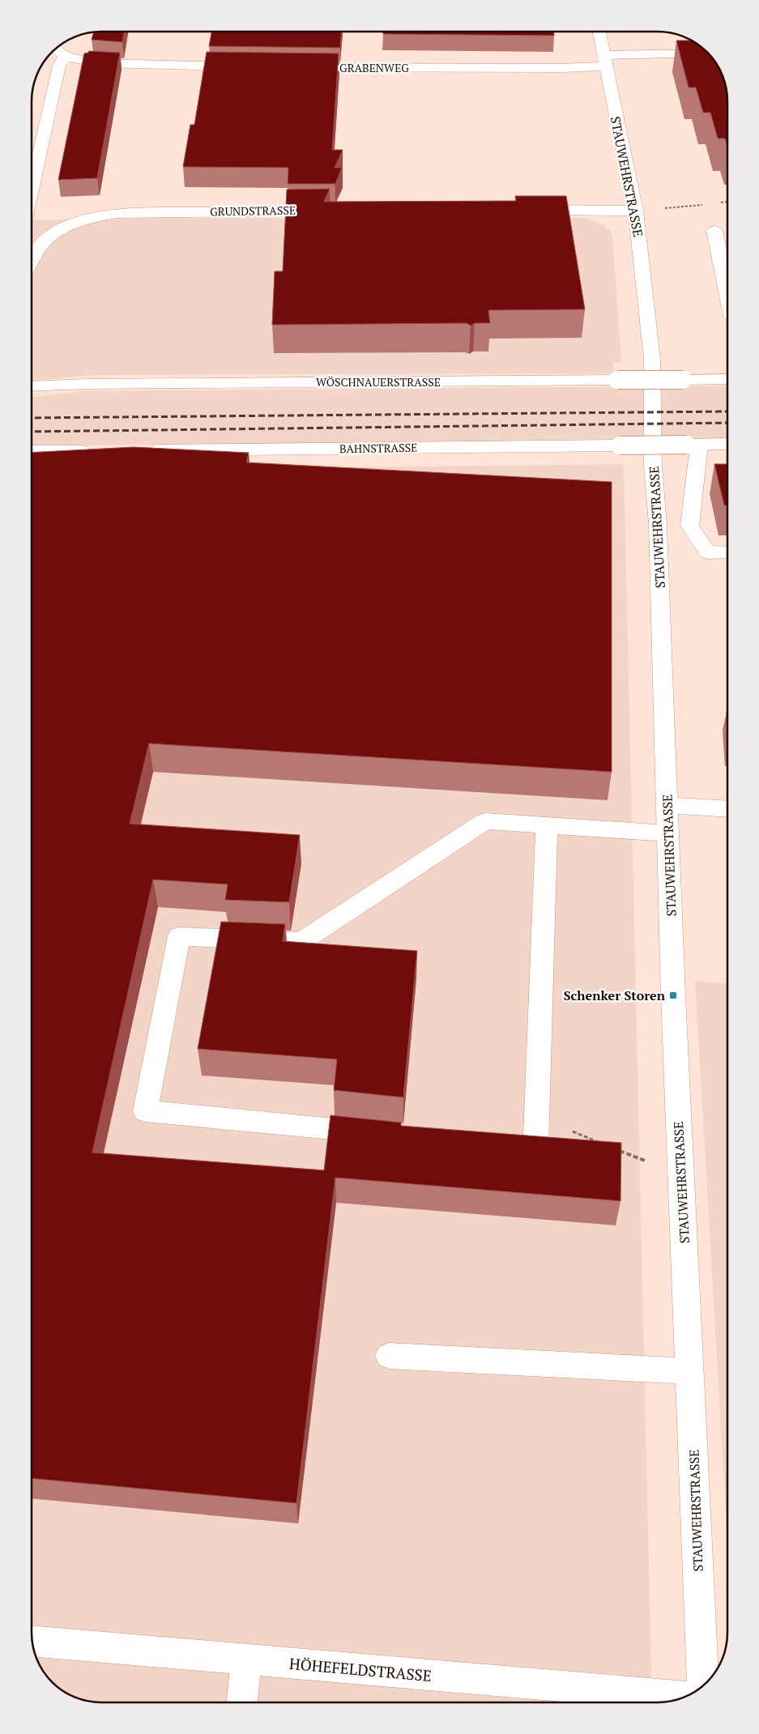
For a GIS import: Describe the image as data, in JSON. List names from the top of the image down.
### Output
{
  "streets": {
    "street": [
      "GRABENWEG",
      "STAUWEHRSTRASSE",
      "GRUNDSTRASSE",
      "WÖSCHNAUERSTRASSE",
      "BAHNSTRASSE",
      "HÖHEFELDSTRASSE"
    ]
  },
  "crossings": [
    ["GRABENWEG", "STAUWEHRSTRASSE"]
  ],
  "places": {
    "transit": ["Schenker Storen"]
  }
}
